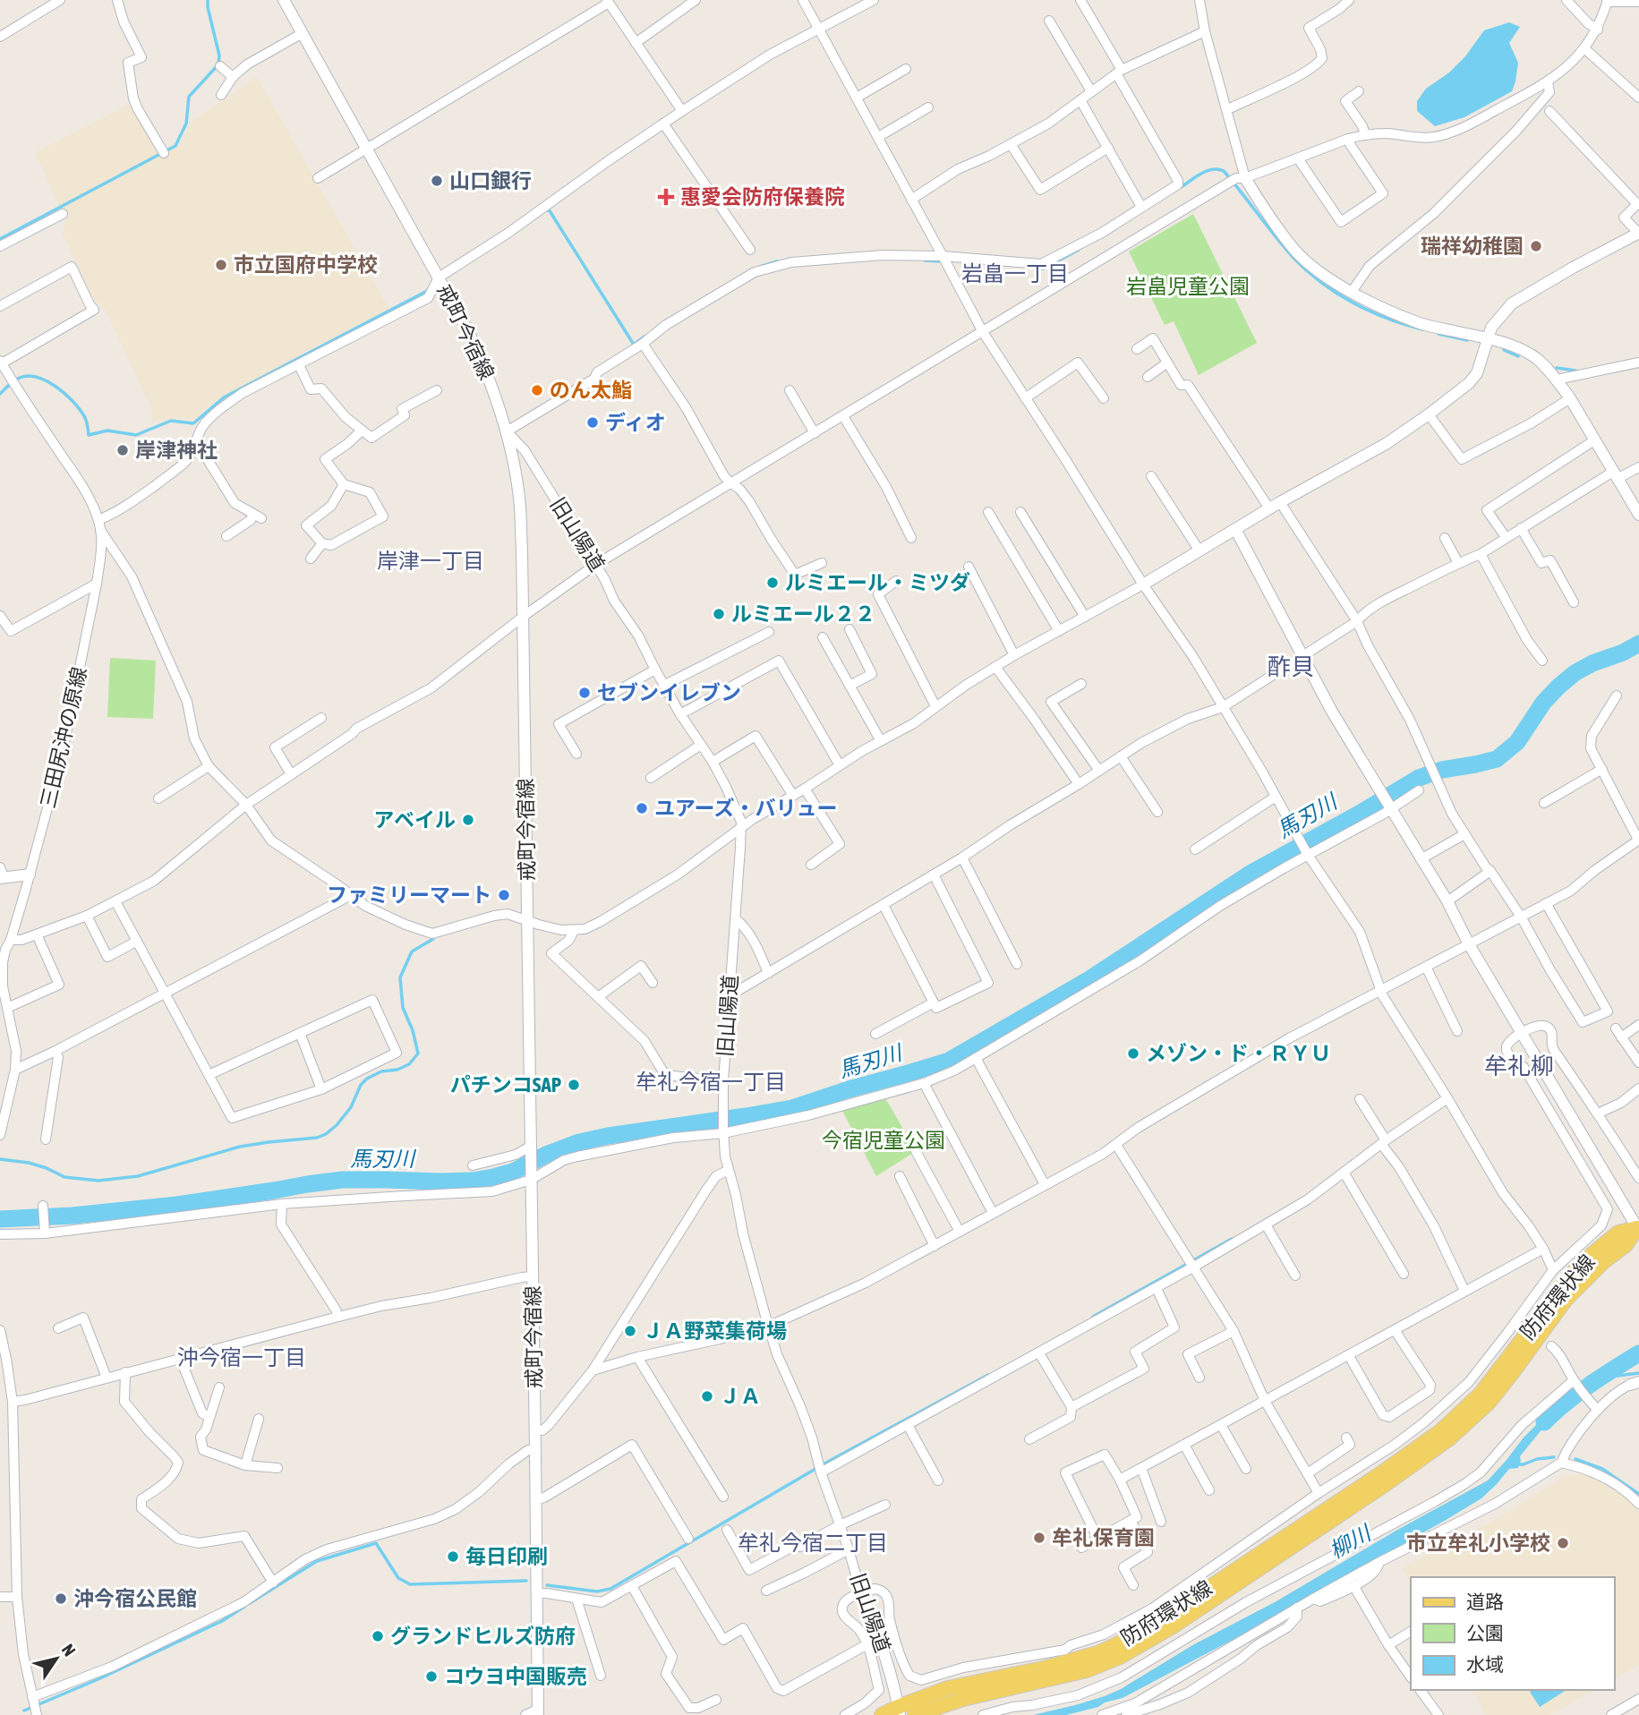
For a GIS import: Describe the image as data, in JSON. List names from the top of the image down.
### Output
{
  "streets": {
    "main road": ["防府環状線"],
    "street": ["戒町今宿線", "旧山陽道", "三田尻沖の原線"]
  },
  "crossings": [
    ["戒町今宿線", "旧山陽道"],
    ["旧山陽道", "防府環状線"]
  ],
  "districts": [
    "岩畠一丁目",
    "岸津一丁目",
    "酢貝",
    "牟礼柳",
    "牟礼今宿一丁目",
    "沖今宿一丁目",
    "牟礼今宿二丁目"
  ],
  "water": ["馬刃川", "柳川"],
  "parks": ["岩畠児童公園", "今宿児童公園"],
  "places": {
    "other": [
      "山口銀行",
      "瑞祥幼稚園",
      "市立国府中学校",
      "のん太鮨",
      "ディオ",
      "岸津神社",
      "ルミエール・ミツダ",
      "ルミエール２２",
      "セブンイレブン",
      "ユアーズ・バリュー",
      "アベイル",
      "ファミリーマート",
      "メゾン・ド・ＲＹＵ",
      "パチンコSAP",
      "ＪＡ野菜集荷場",
      "ＪＡ",
      "牟礼保育園",
      "市立牟礼小学校",
      "毎日印刷",
      "沖今宿公民館",
      "グランドヒルズ防府",
      "コウヨ中国販売"
    ],
    "health": ["惠愛会防府保養院"]
  },
  "legend": ["道路", "公園", "水域"],
  "north": "top right"
}
